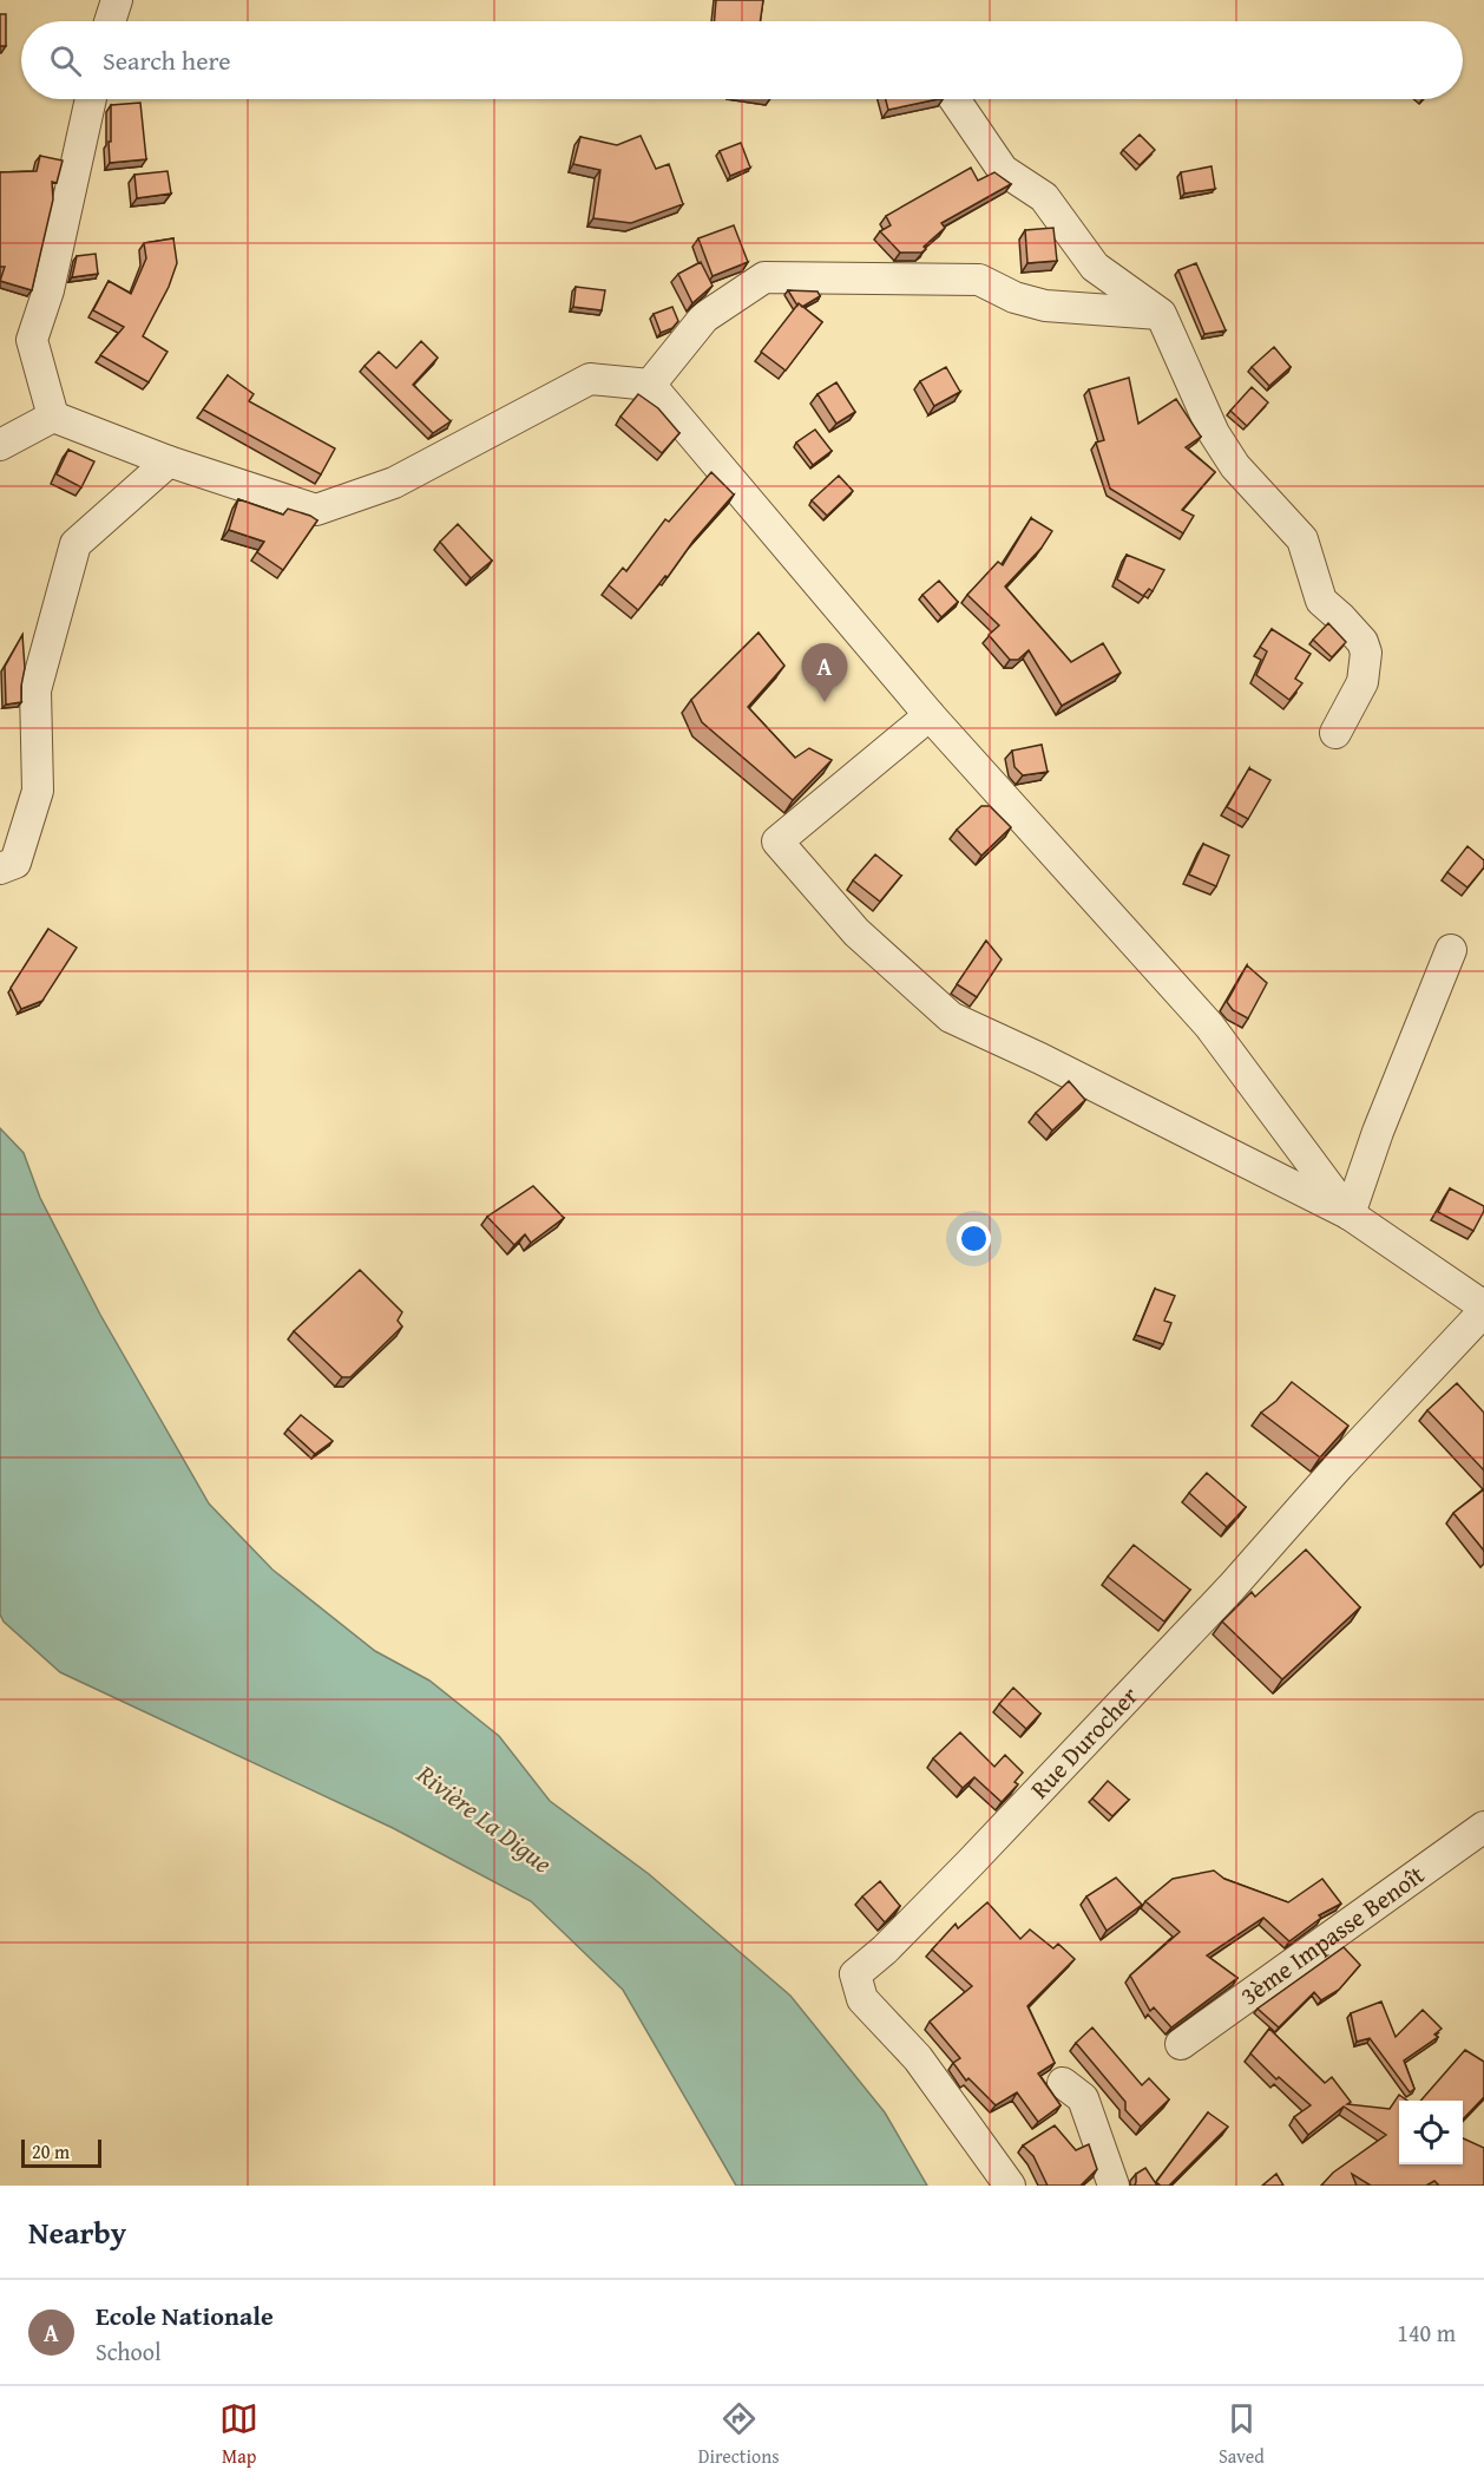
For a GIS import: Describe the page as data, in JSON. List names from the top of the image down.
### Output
{
  "streets": {
    "street": ["Rue Durocher", "3ème Impasse Benoît"]
  },
  "water": ["Rivière La Digue"],
  "scale_bar": "20 m",
  "page": {
    "search": "Search here",
    "pins": "A",
    "scale": "20 m",
    "heading": "Nearby",
    "list": [
      {
        "mark": "A",
        "name": "Ecole Nationale",
        "note": "School",
        "value": "140 m"
      }
    ],
    "nav": ["Map", "Directions", "Saved"]
  }
}
